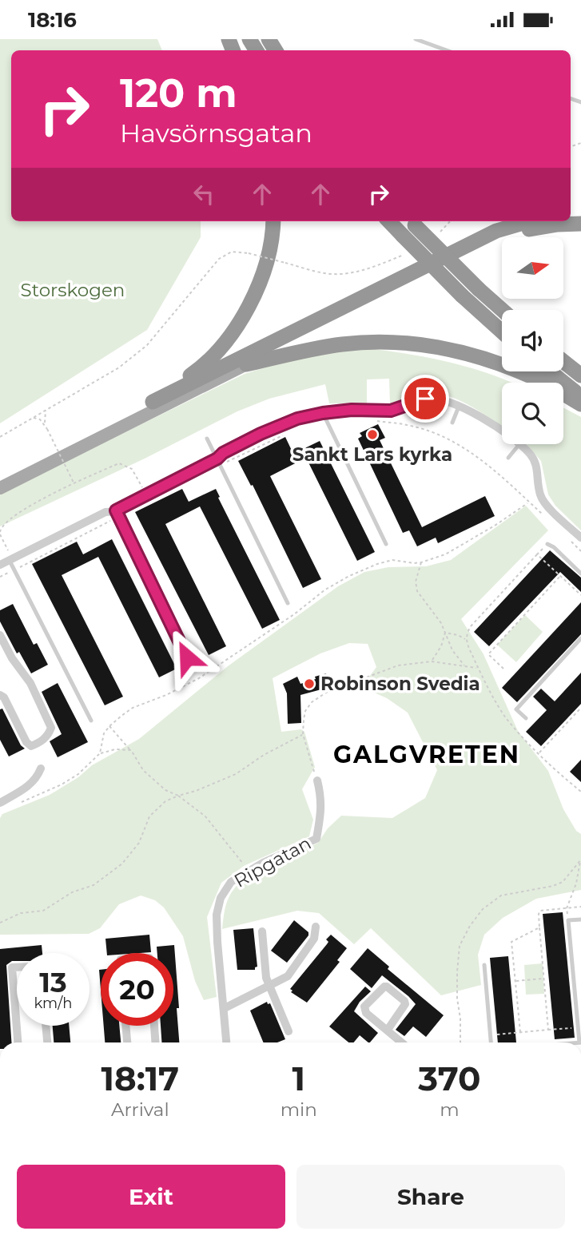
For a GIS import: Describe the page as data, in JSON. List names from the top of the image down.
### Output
{
  "streets": {
    "street": ["Ripgatan"]
  },
  "districts": ["GALGVRETEN"],
  "parks": ["Storskogen"],
  "places": ["Sankt Lars kyrka", "Robinson Svedia"],
  "north": "right",
  "page": {
    "status": "18:16",
    "turn": ["120 m", "Havsörnsgatan"],
    "speed": "13 km/h",
    "limit": "20",
    "eta": [
      "18:17",
      "Arrival",
      "1",
      "min",
      "370",
      "m"
    ],
    "buttons": ["Exit", "Share"]
  }
}
